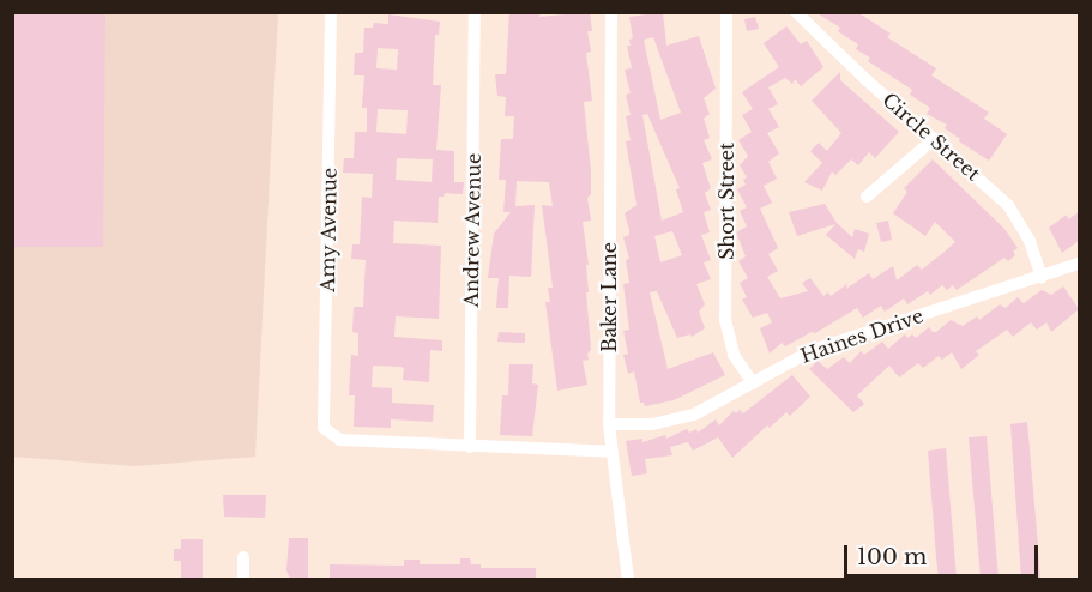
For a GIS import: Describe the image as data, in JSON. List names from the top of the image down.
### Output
{
  "streets": {
    "street": [
      "Circle Street",
      "Short Street",
      "Amy Avenue",
      "Andrew Avenue",
      "Baker Lane",
      "Haines Drive"
    ]
  },
  "crossings": [
    ["Circle Street", "Haines Drive"],
    ["Short Street", "Haines Drive"],
    ["Amy Avenue", "Andrew Avenue"],
    ["Baker Lane", "Haines Drive"]
  ],
  "scale_bar": "100 m"
}
